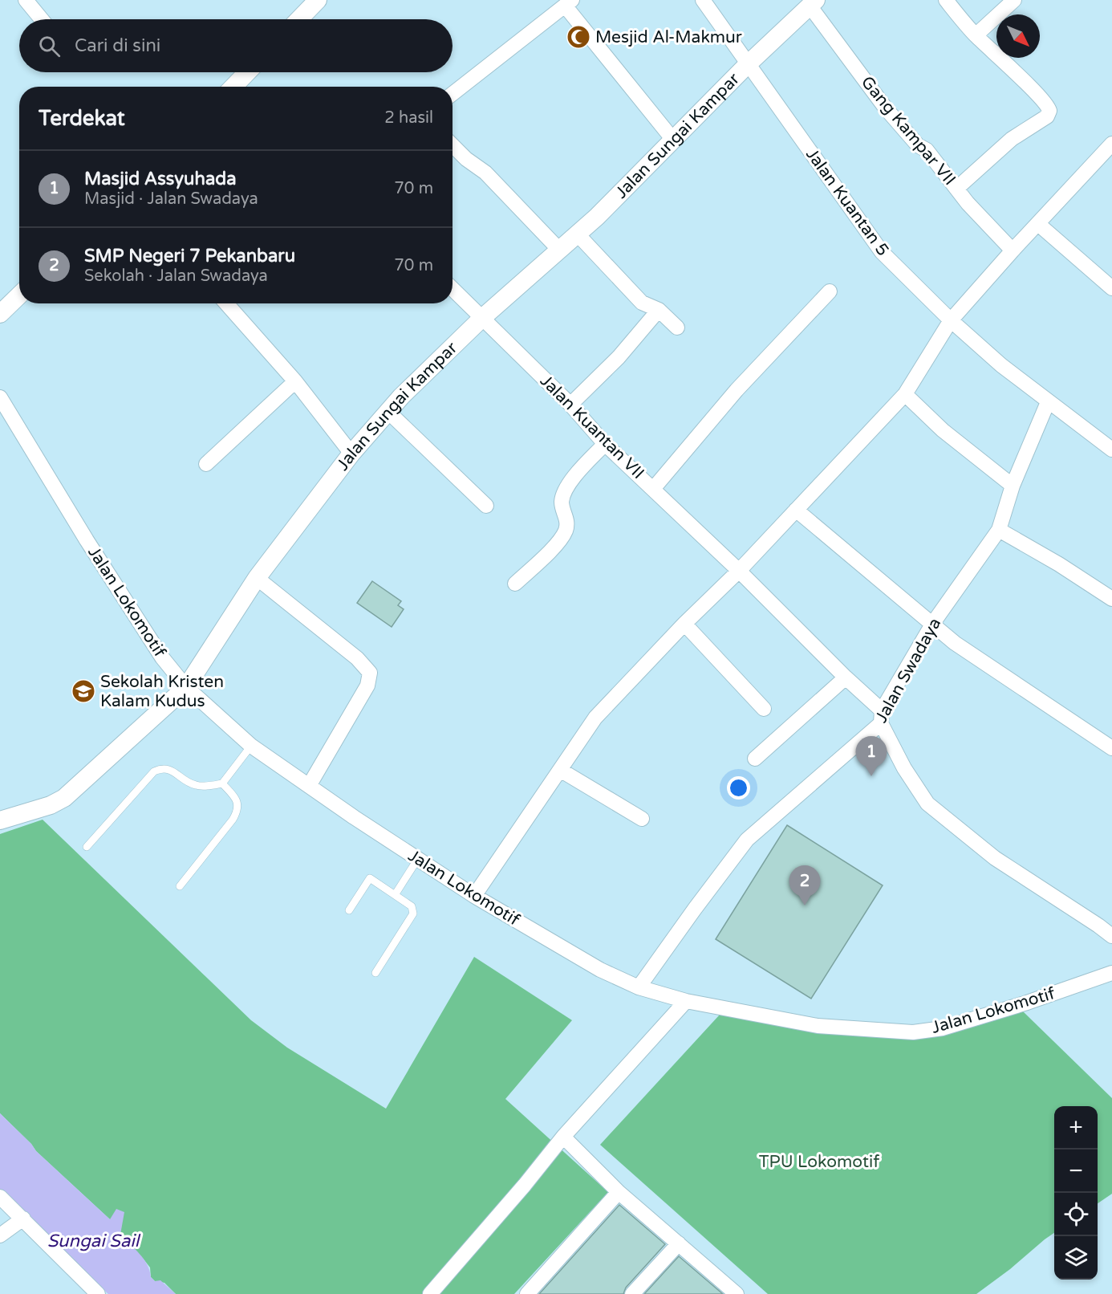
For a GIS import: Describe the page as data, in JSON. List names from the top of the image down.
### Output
{
  "streets": {
    "street": [
      "Gang Kampar VII",
      "Jalan Sungai Kampar",
      "Jalan Kuantan 5",
      "Jalan Kuantan VII",
      "Jalan Lokomotif",
      "Jalan Swadaya"
    ]
  },
  "crossings": [
    ["Gang Kampar VII", "Jalan Sungai Kampar"],
    ["Jalan Sungai Kampar", "Jalan Kuantan 5"],
    ["Jalan Sungai Kampar", "Jalan Kuantan VII"],
    ["Jalan Sungai Kampar", "Jalan Lokomotif"],
    ["Jalan Kuantan 5", "Jalan Swadaya"],
    ["Jalan Kuantan VII", "Jalan Swadaya"],
    ["Jalan Lokomotif", "Jalan Swadaya"]
  ],
  "water": ["Sungai Sail"],
  "parks": ["TPU Lokomotif"],
  "places": {
    "mosque": ["Mesjid Al-Makmur"],
    "school or university": ["Sekolah Kristen Kalam Kudus"]
  },
  "north": "bottom right",
  "page": {
    "search": "Cari di sini",
    "heading": ["Terdekat", "2 hasil"],
    "list": [
      {
        "mark": "1",
        "name": "Masjid Assyuhada",
        "note": "Masjid · Jalan Swadaya",
        "value": "70 m"
      },
      {
        "mark": "2",
        "name": "SMP Negeri 7 Pekanbaru",
        "note": "Sekolah · Jalan Swadaya",
        "value": "70 m"
      }
    ],
    "pins": ["1", "2"],
    "map_buttons": ["+", "−"]
  }
}
